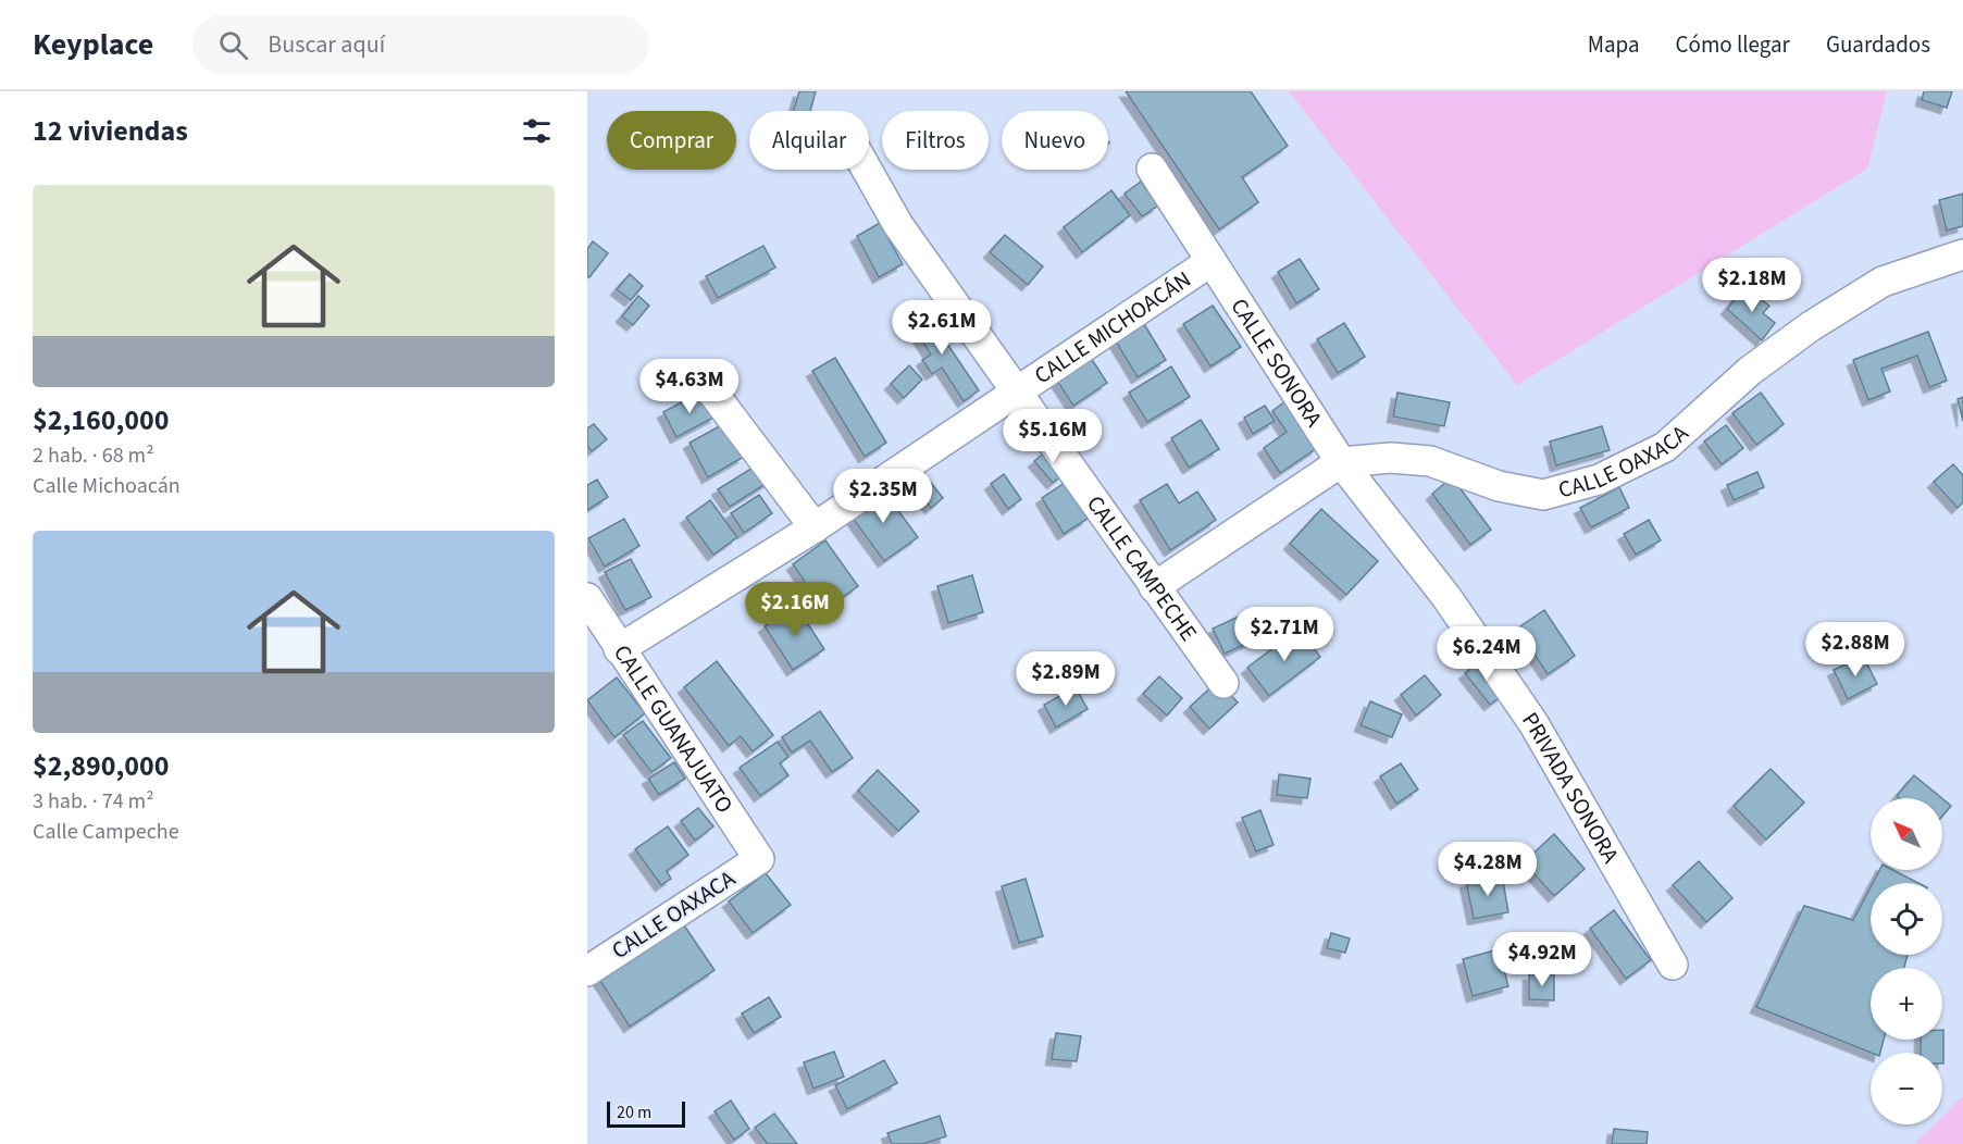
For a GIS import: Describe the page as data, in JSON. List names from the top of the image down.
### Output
{
  "streets": {
    "street": [
      "CALLE MICHOACÁN",
      "CALLE SONORA",
      "CALLE OAXACA",
      "CALLE CAMPECHE",
      "CALLE GUANAJUATO",
      "PRIVADA SONORA"
    ]
  },
  "crossings": [
    ["CALLE MICHOACÁN", "CALLE SONORA"],
    ["CALLE MICHOACÁN", "CALLE CAMPECHE"],
    ["CALLE MICHOACÁN", "CALLE GUANAJUATO"],
    ["CALLE SONORA", "CALLE OAXACA"],
    ["CALLE SONORA", "PRIVADA SONORA"],
    ["CALLE OAXACA", "CALLE CAMPECHE"],
    ["CALLE OAXACA", "CALLE GUANAJUATO"],
    ["CALLE OAXACA", "PRIVADA SONORA"]
  ],
  "scale_bar": "20 m",
  "north": "top left",
  "page": {
    "header": "Keyplace",
    "search": "Buscar aquí",
    "nav": ["Mapa", "Cómo llegar", "Guardados"],
    "heading": "12 viviendas",
    "chip": [
      "Comprar",
      "Alquilar",
      "Filtros",
      "Nuevo"
    ],
    "list": [
      {
        "name": "$2,160,000",
        "note": "2 hab. · 68 m² · Calle Michoacán"
      },
      {
        "name": "$2,890,000",
        "note": "3 hab. · 74 m² · Calle Campeche"
      }
    ],
    "price": [
      "$2.18M",
      "$2.61M",
      "$4.63M",
      "$5.16M",
      "$2.35M",
      "$2.16M",
      "$2.71M",
      "$2.88M",
      "$6.24M",
      "$2.89M",
      "$4.28M",
      "$4.92M"
    ],
    "map_buttons": ["+", "−"],
    "scale": "20 m"
  }
}
